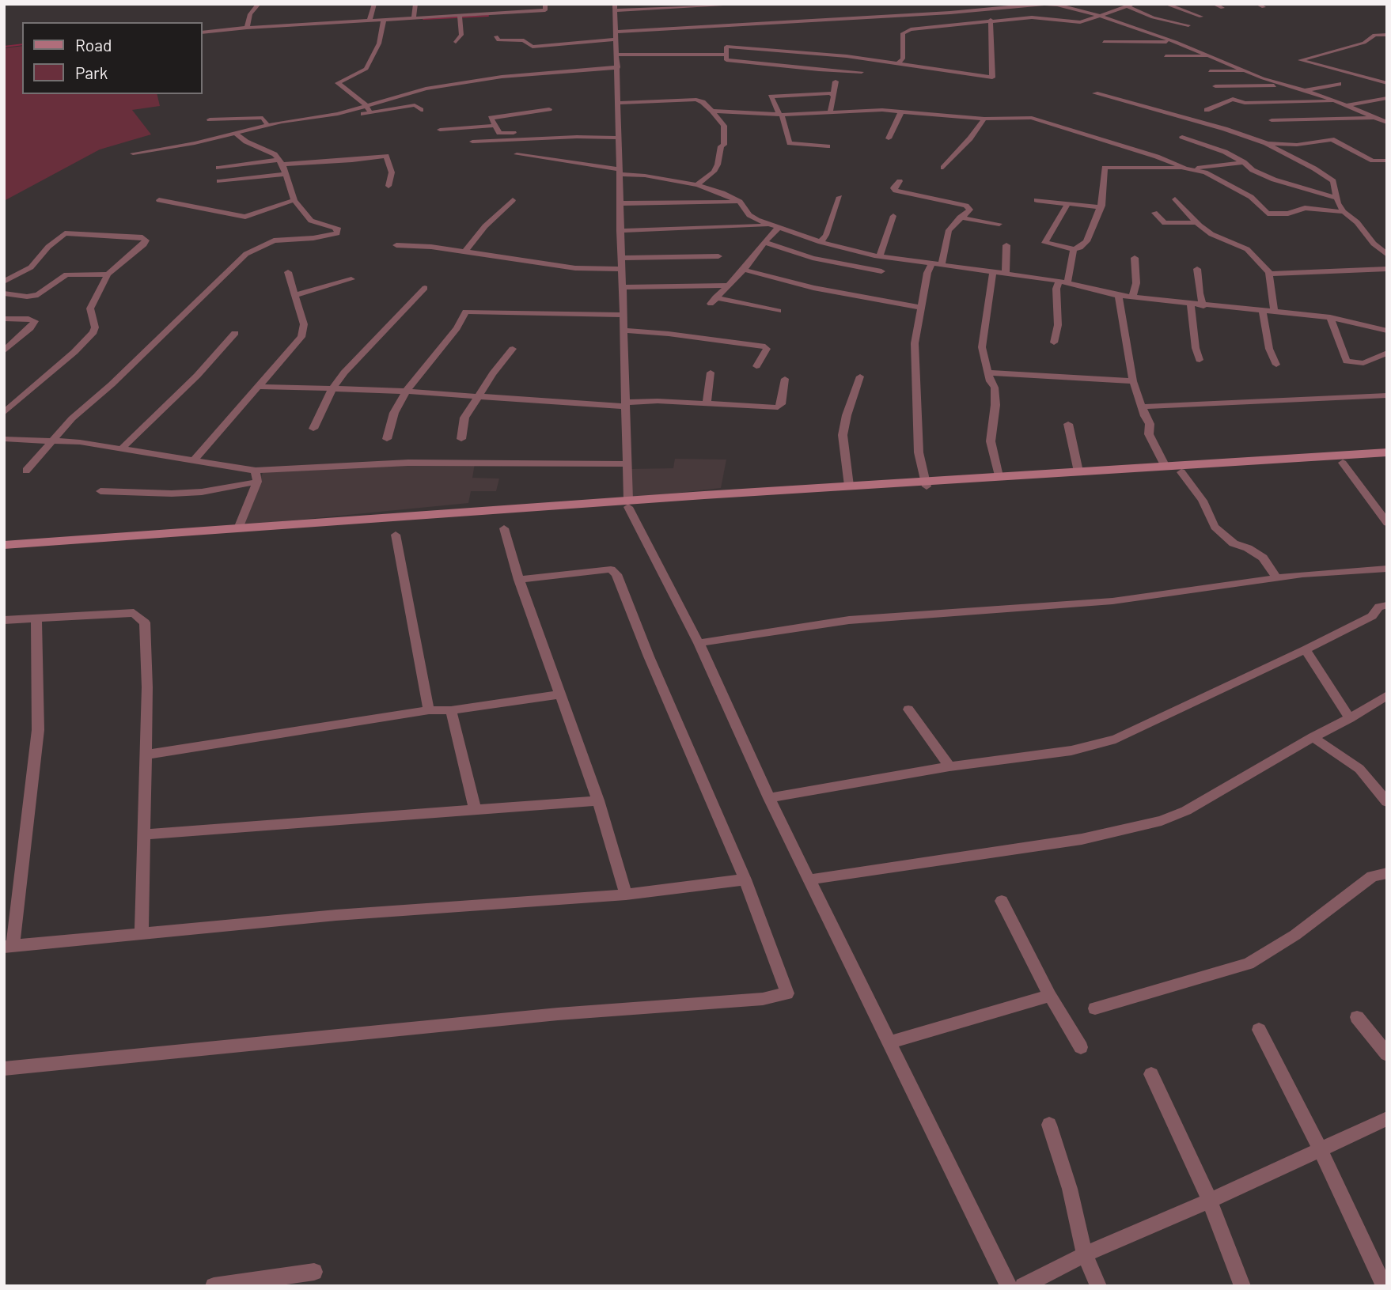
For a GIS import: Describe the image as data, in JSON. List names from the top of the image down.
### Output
{
  "legend": ["Road", "Park"]
}
